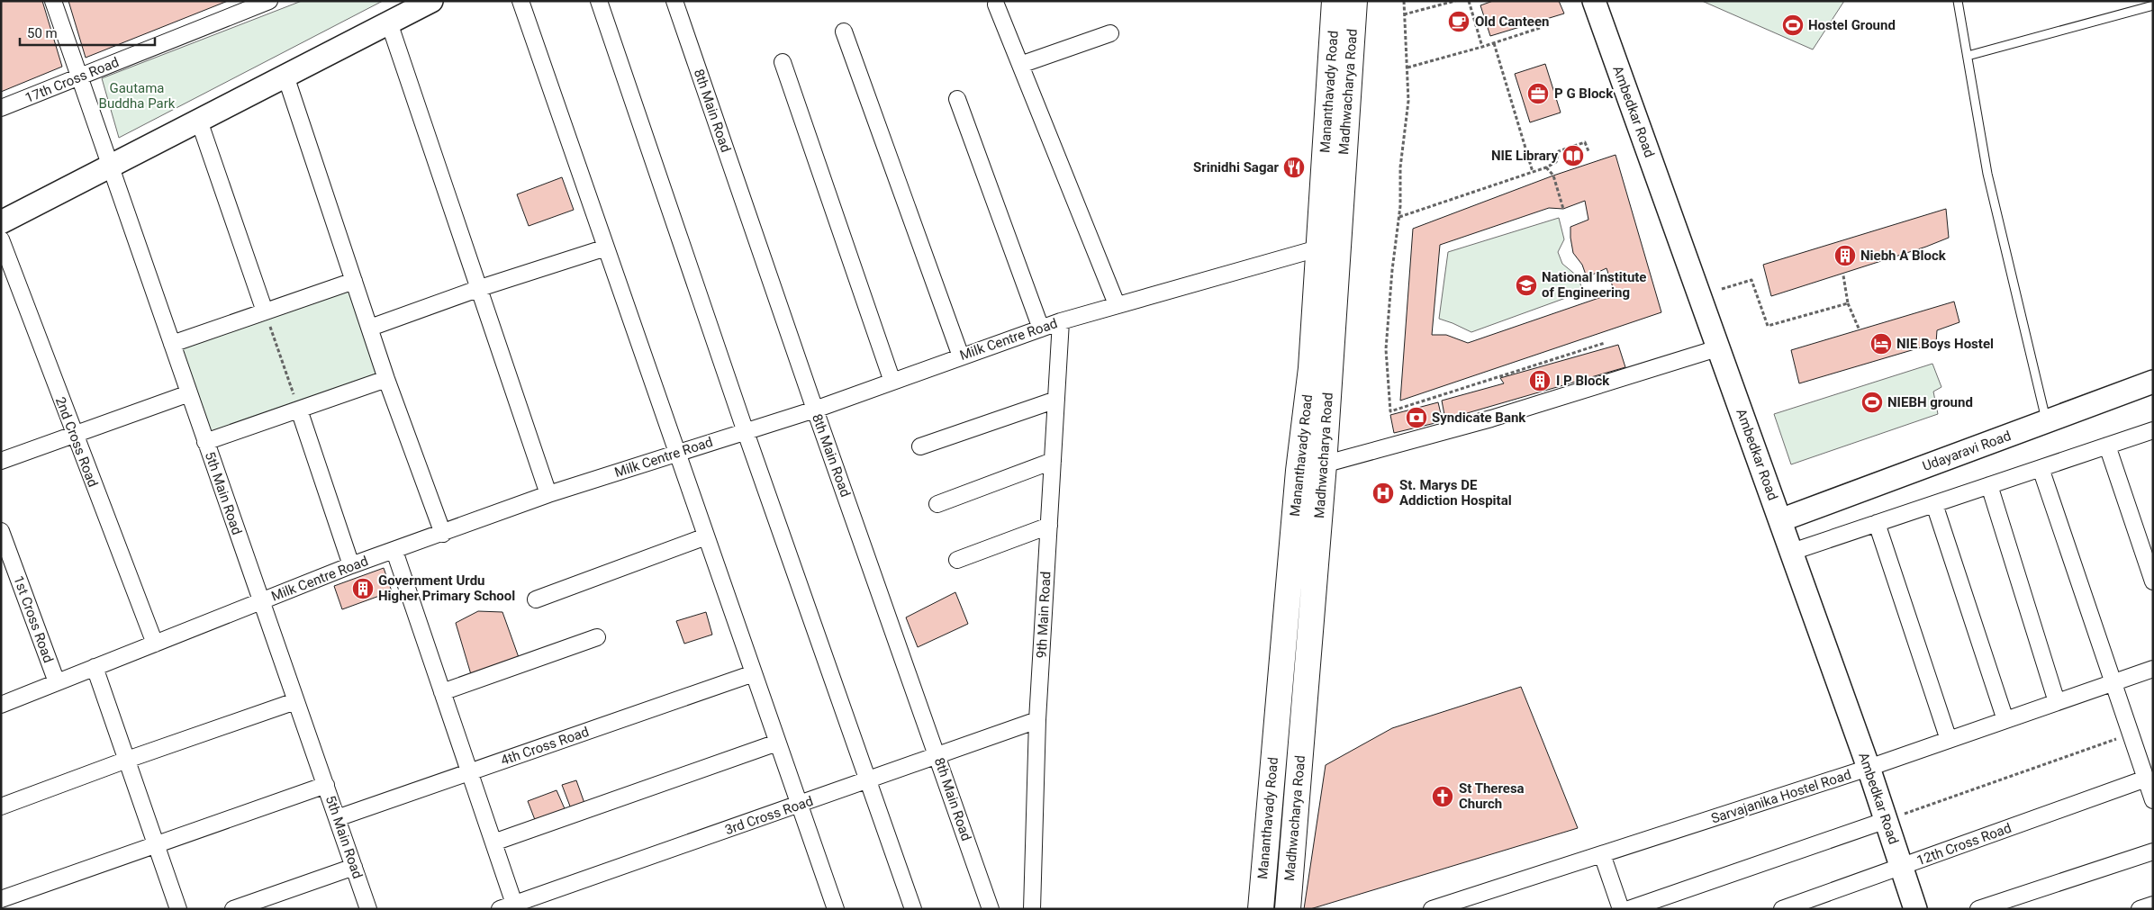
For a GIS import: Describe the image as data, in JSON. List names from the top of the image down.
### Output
{
  "streets": {
    "main road": ["Mananthavady Road", "Madhwacharya Road"],
    "street": [
      "17th Cross Road",
      "8th Main Road",
      "Ambedkar Road",
      "Milk Centre Road",
      "2nd Cross Road",
      "Udayaravi Road",
      "5th Main Road",
      "9th Main Road",
      "1st Cross Road",
      "4th Cross Road",
      "Sarvajanika Hostel Road",
      "3rd Cross Road",
      "12th Cross Road"
    ]
  },
  "crossings": [
    ["17th Cross Road", "5th Main Road"],
    ["Mananthavady Road", "Madhwacharya Road"],
    ["Mananthavady Road", "Milk Centre Road"],
    ["Madhwacharya Road", "Milk Centre Road"],
    ["8th Main Road", "Milk Centre Road"],
    ["8th Main Road", "3rd Cross Road"],
    ["Ambedkar Road", "Udayaravi Road"],
    ["Ambedkar Road", "Sarvajanika Hostel Road"],
    ["Ambedkar Road", "12th Cross Road"],
    ["Milk Centre Road", "2nd Cross Road"],
    ["Milk Centre Road", "5th Main Road"],
    ["Milk Centre Road", "9th Main Road"],
    ["Milk Centre Road", "1st Cross Road"],
    ["5th Main Road", "4th Cross Road"],
    ["9th Main Road", "3rd Cross Road"]
  ],
  "parks": ["Gautama Buddha Park"],
  "places": {
    "cafe": ["Old Canteen"],
    "sports": ["Hostel Ground", "NIEBH ground"],
    "office": ["P G Block"],
    "library": ["NIE Library"],
    "restaurant": ["Srinidhi Sagar"],
    "building": ["Niebh A Block", "I P Block", "Government Urdu Higher Primary School"],
    "school or university": ["National Institute of Engineering"],
    "hotel": ["NIE Boys Hostel"],
    "bank": ["Syndicate Bank"],
    "hospital": ["St. Marys DE Addiction Hospital"],
    "church": ["St Theresa Church"]
  },
  "scale_bar": "50 m"
}
